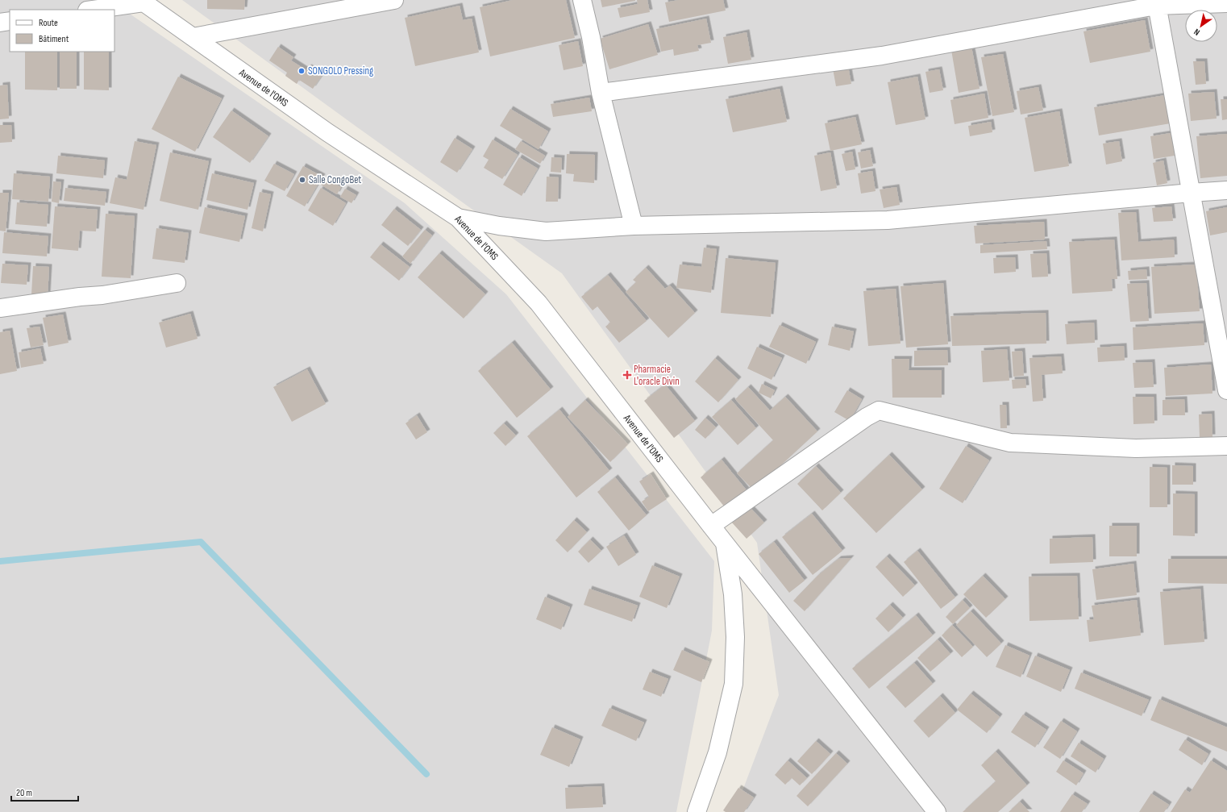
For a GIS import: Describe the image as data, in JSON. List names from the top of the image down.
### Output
{
  "streets": {
    "street": ["Avenue de l'OMS"]
  },
  "places": {
    "other": ["SONGOLO Pressing", "Salle CongoBet"],
    "health": ["Pharmacie L'oracle Divin"]
  },
  "legend": ["Route", "Bâtiment"],
  "scale_bar": "20 m",
  "north": "bottom left"
}
